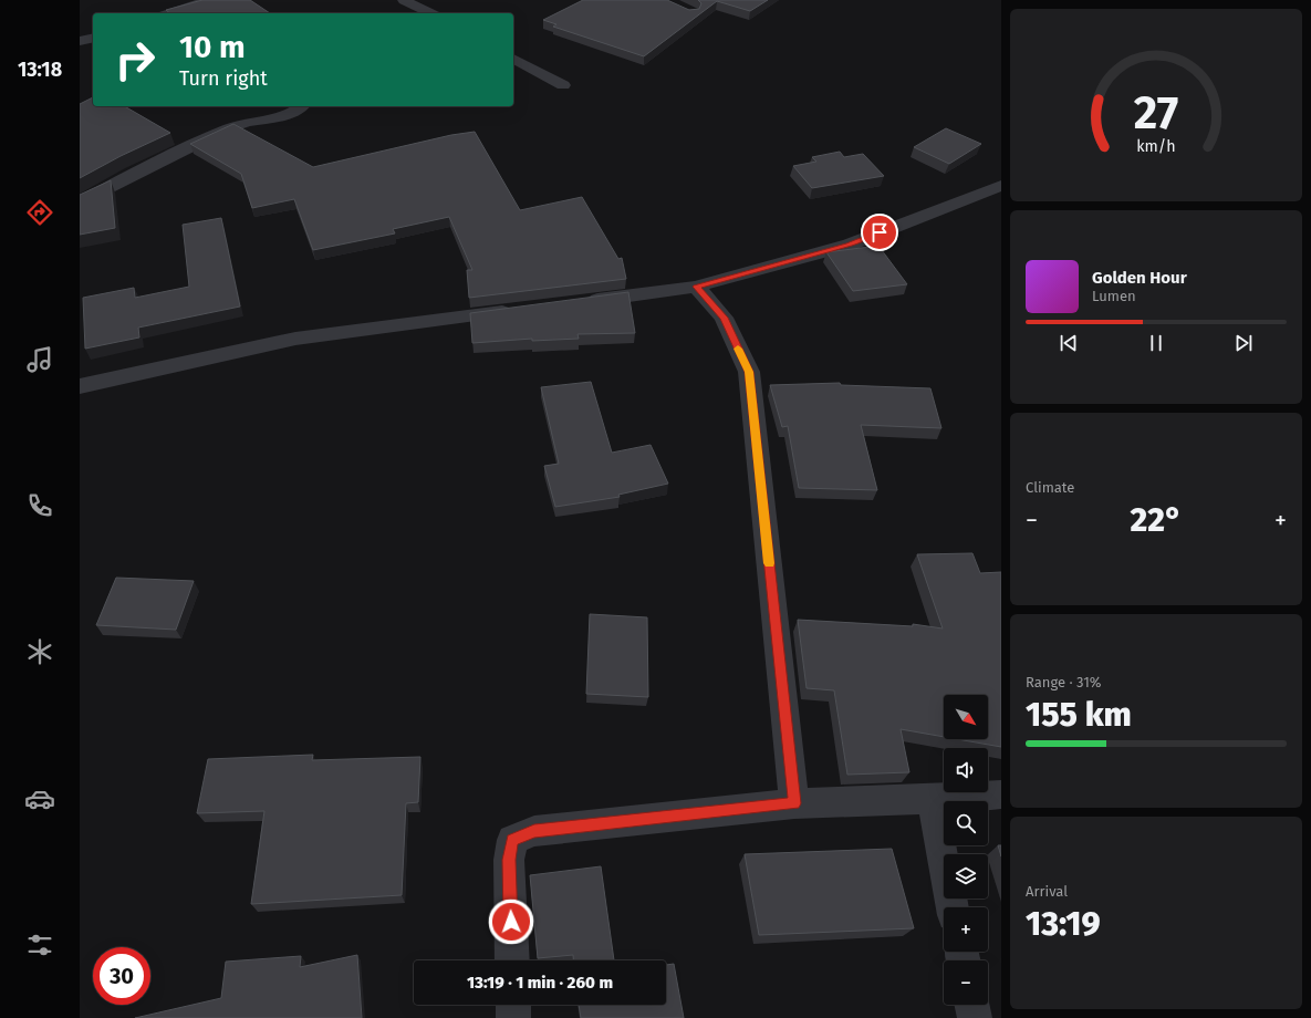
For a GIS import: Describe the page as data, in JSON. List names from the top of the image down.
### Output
{
  "north": "bottom right",
  "page": {
    "tabs": "13:18",
    "turn": ["10 m", "Turn right"],
    "song": ["Golden Hour", "Lumen"],
    "tile": [
      "Climate",
      ["Range · 31%", "155 km"],
      ["Arrival", "13:19"]
    ],
    "heat": ["−", "22°", "+"],
    "map_buttons": ["+", "−"],
    "limit": "30",
    "trip": "13:19 · 1 min · 260 m",
    "gauge": ["27", "km/h"]
  }
}
